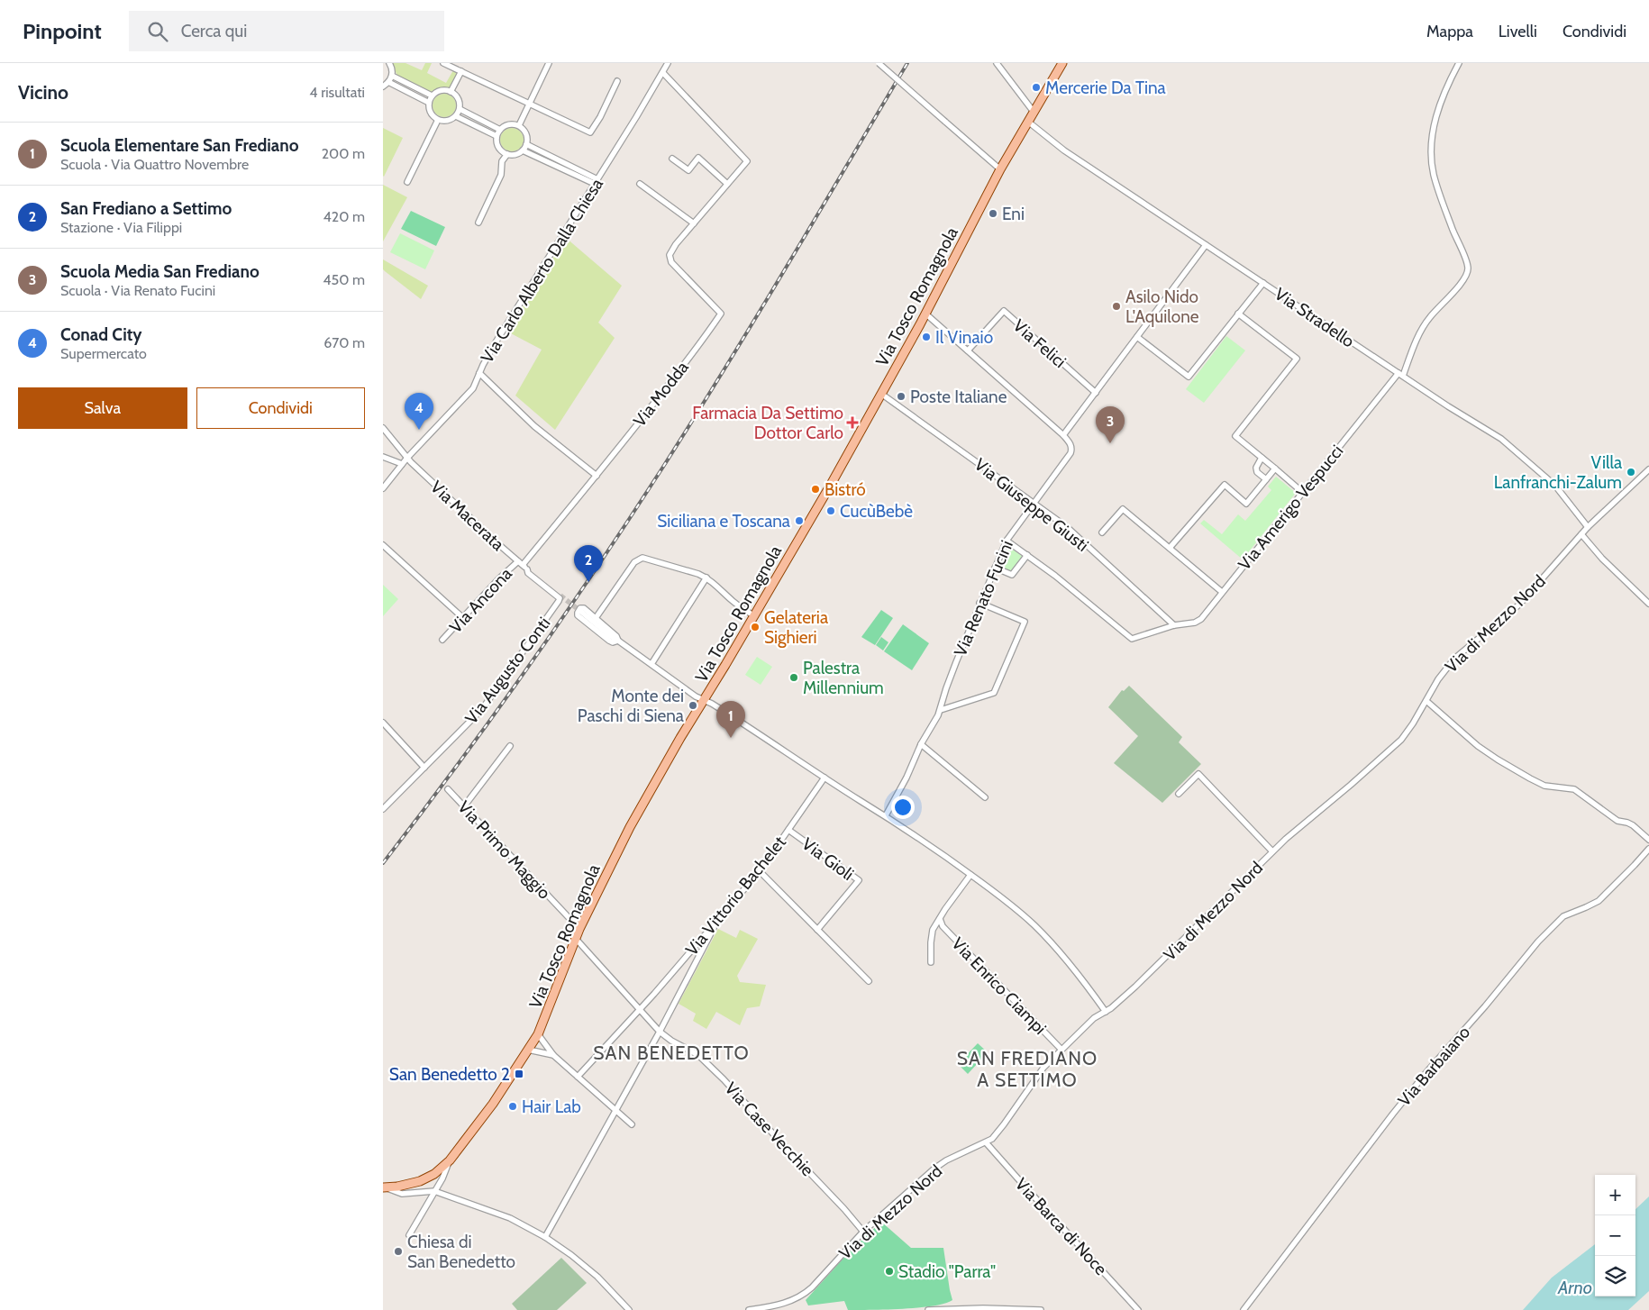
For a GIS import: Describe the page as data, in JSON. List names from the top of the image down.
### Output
{
  "streets": {
    "main road": ["Via Tosco Romagnola"],
    "street": [
      "Via Carlo Alberto Dalla Chiesa",
      "Via Stradello",
      "Via Felici",
      "Via Modda",
      "Via Giuseppe Giusti",
      "Via Amerigo Vespucci",
      "Via Macerata",
      "Via Renato Fucini",
      "Via Ancona",
      "Via di Mezzo Nord",
      "Via Augusto Conti",
      "Via Primo Maggio",
      "Via Gioli",
      "Via Vittorio Bachelet",
      "Via Enrico Ciampi",
      "Via Barbaiano",
      "Via Case Vecchie",
      "Via Barca di Noce"
    ]
  },
  "crossings": [
    ["Via Carlo Alberto Dalla Chiesa", "Via Modda"],
    ["Via Carlo Alberto Dalla Chiesa", "Via Macerata"],
    ["Via Tosco Romagnola", "Via Stradello"],
    ["Via Tosco Romagnola", "Via Giuseppe Giusti"],
    ["Via Tosco Romagnola", "Via Primo Maggio"],
    ["Via Tosco Romagnola", "Via Case Vecchie"],
    ["Via Stradello", "Via Amerigo Vespucci"],
    ["Via Stradello", "Via di Mezzo Nord"],
    ["Via Modda", "Via Macerata"],
    ["Via Giuseppe Giusti", "Via Amerigo Vespucci"],
    ["Via Giuseppe Giusti", "Via Renato Fucini"],
    ["Via Macerata", "Via Ancona"],
    ["Via Macerata", "Via Augusto Conti"],
    ["Via di Mezzo Nord", "Via Enrico Ciampi"],
    ["Via di Mezzo Nord", "Via Case Vecchie"],
    ["Via di Mezzo Nord", "Via Barca di Noce"],
    ["Via Gioli", "Via Vittorio Bachelet"],
    ["Via Vittorio Bachelet", "Via Case Vecchie"]
  ],
  "districts": ["SAN BENEDETTO", "SAN FREDIANO A SETTIMO"],
  "water": ["Arno"],
  "places": {
    "other": [
      "Mercerie Da Tina",
      "Eni",
      "Asilo Nido L'Aquilone",
      "Il Vinaio",
      "Poste Italiane",
      "Villa Lanfranchi-Zalum",
      "Bistró",
      "CucùBebè",
      "Siciliana e Toscana",
      "Gelateria Sighieri",
      "Palestra Millennium",
      "Monte dei Paschi di Siena",
      "Hair Lab",
      "Chiesa di San Benedetto",
      "Stadio \"Parra\""
    ],
    "health": ["Farmacia Da Settimo Dottor Carlo"],
    "transit": ["San Benedetto 2"]
  },
  "page": {
    "header": "Pinpoint",
    "search": "Cerca qui",
    "nav": ["Mappa", "Livelli", "Condividi"],
    "heading": ["Vicino", "4 risultati"],
    "list": [
      {
        "mark": "1",
        "name": "Scuola Elementare San Frediano",
        "note": "Scuola · Via Quattro Novembre",
        "value": "200 m"
      },
      {
        "mark": "2",
        "name": "San Frediano a Settimo",
        "note": "Stazione · Via Filippi",
        "value": "420 m"
      },
      {
        "mark": "3",
        "name": "Scuola Media San Frediano",
        "note": "Scuola · Via Renato Fucini",
        "value": "450 m"
      },
      {
        "mark": "4",
        "name": "Conad City",
        "note": "Supermercato",
        "value": "670 m"
      }
    ],
    "buttons": ["Salva", "Condividi"],
    "pins": [
      "4",
      "3",
      "2",
      "1"
    ],
    "map_buttons": ["+", "−"]
  }
}
